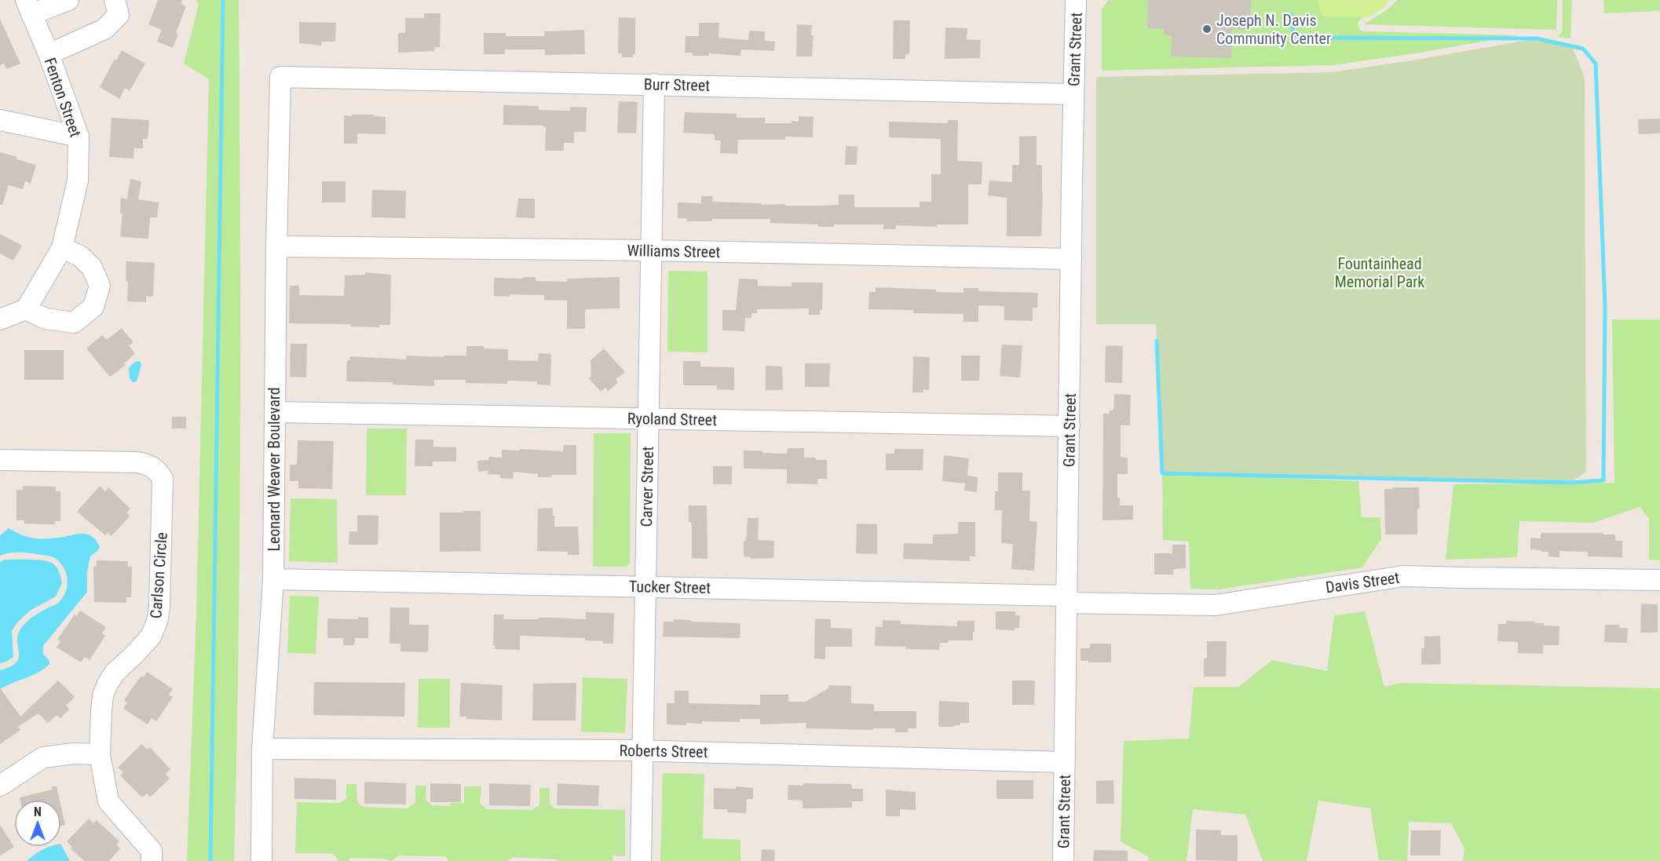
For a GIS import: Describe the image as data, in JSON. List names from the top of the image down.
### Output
{
  "streets": {
    "street": [
      "Grant Street",
      "Burr Street",
      "Fenton Street",
      "Williams Street",
      "Ryoland Street",
      "Leonard Weaver Boulevard",
      "Carver Street",
      "Carlson Circle",
      "Davis Street",
      "Tucker Street",
      "Roberts Street"
    ]
  },
  "crossings": [
    ["Grant Street", "Burr Street"],
    ["Grant Street", "Williams Street"],
    ["Grant Street", "Ryoland Street"],
    ["Grant Street", "Davis Street"],
    ["Grant Street", "Tucker Street"],
    ["Grant Street", "Roberts Street"],
    ["Burr Street", "Leonard Weaver Boulevard"],
    ["Burr Street", "Carver Street"],
    ["Williams Street", "Leonard Weaver Boulevard"],
    ["Williams Street", "Carver Street"],
    ["Ryoland Street", "Leonard Weaver Boulevard"],
    ["Ryoland Street", "Carver Street"],
    ["Leonard Weaver Boulevard", "Tucker Street"],
    ["Leonard Weaver Boulevard", "Roberts Street"],
    ["Carver Street", "Tucker Street"],
    ["Carver Street", "Roberts Street"],
    ["Davis Street", "Tucker Street"]
  ],
  "parks": ["Fountainhead Memorial Park"],
  "places": ["Joseph N. Davis Community Center"],
  "north": "top"
}
